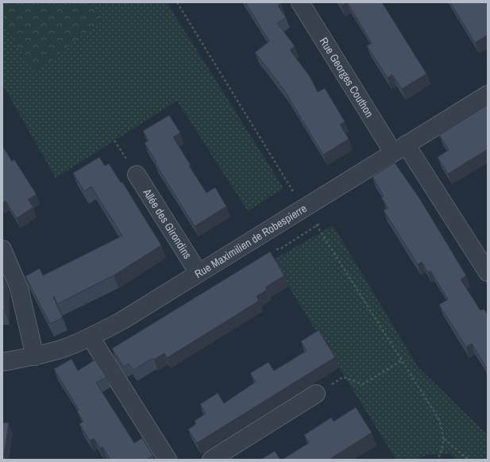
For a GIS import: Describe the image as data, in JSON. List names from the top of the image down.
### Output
{
  "streets": {
    "street": ["Rue Georges Couthon", "Allée des Girondins", "Rue Maximilien de Robespierre"]
  },
  "crossings": [
    ["Rue Georges Couthon", "Rue Maximilien de Robespierre"],
    ["Allée des Girondins", "Rue Maximilien de Robespierre"]
  ]
}
